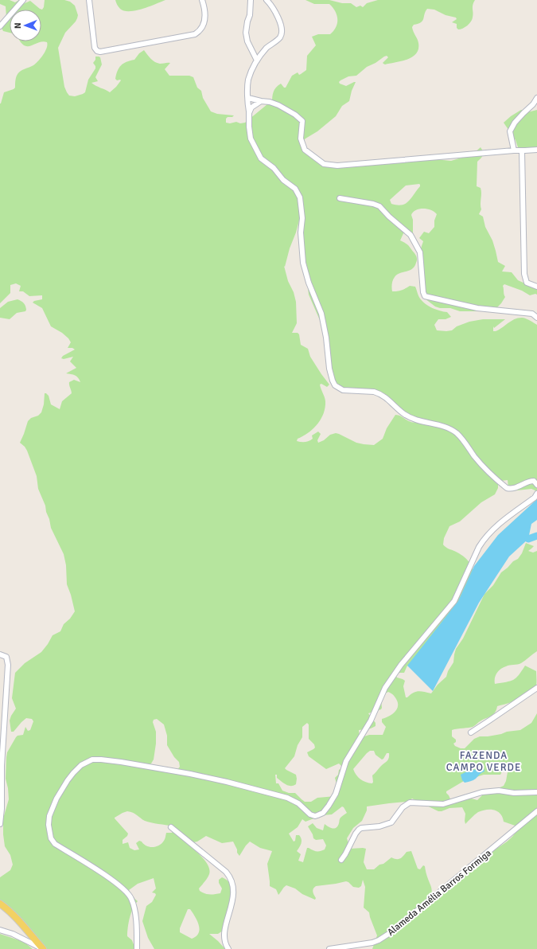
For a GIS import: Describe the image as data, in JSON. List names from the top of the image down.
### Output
{
  "streets": {
    "street": ["Alameda Amélia Barros Formiga"]
  },
  "districts": ["FAZENDA CAMPO VERDE"],
  "north": "left"
}
